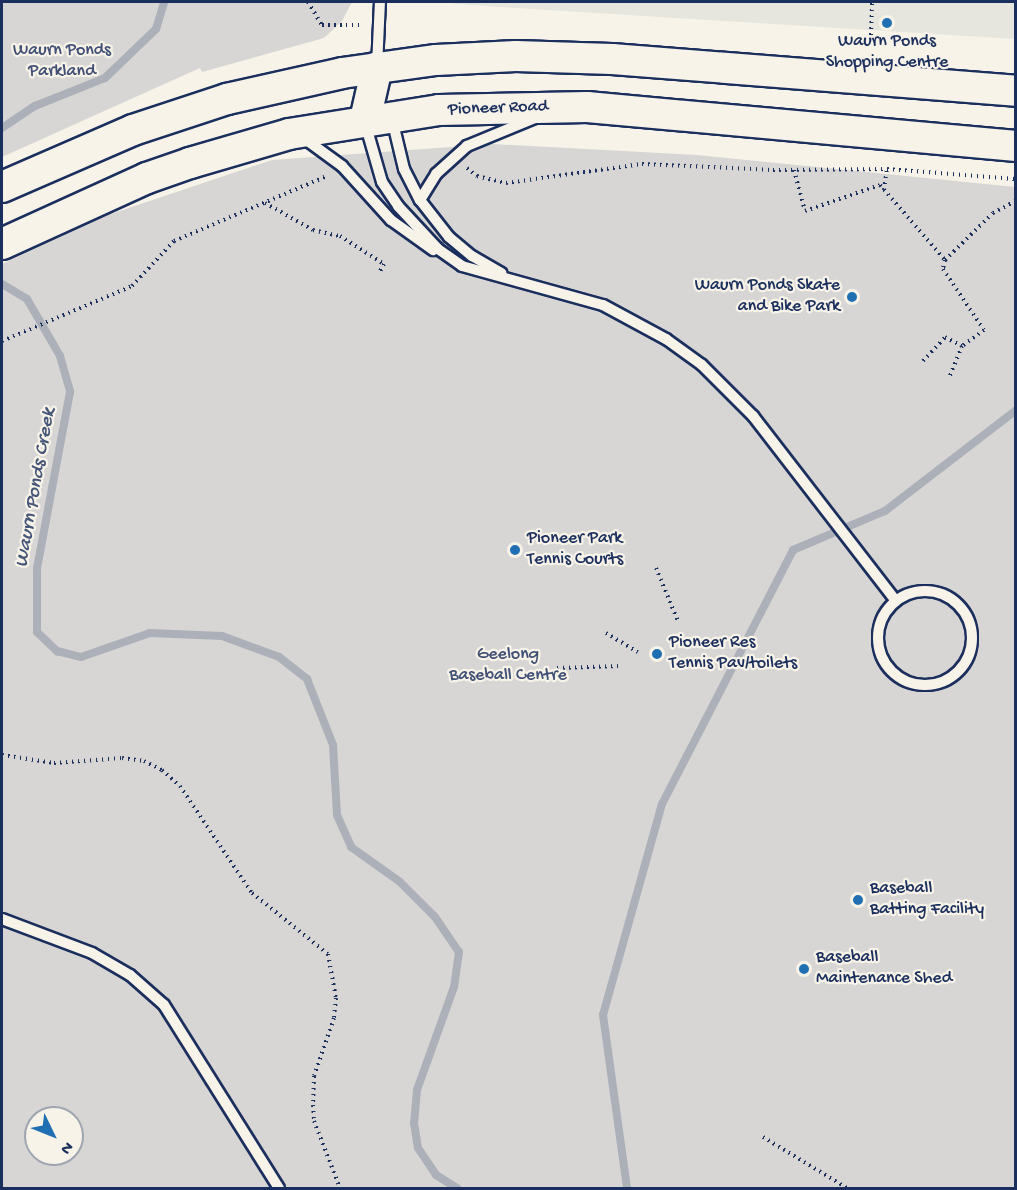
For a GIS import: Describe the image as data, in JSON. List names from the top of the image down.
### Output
{
  "streets": {
    "main road": ["Pioneer Road"]
  },
  "water": ["Waurn Ponds Creek"],
  "parks": ["Waurn Ponds Parkland", "Geelong Baseball Centre"],
  "places": [
    "Waurn Ponds Shopping Centre",
    "Waurn Ponds Skate and Bike Park",
    "Pioneer Park Tennis Courts",
    "Pioneer Res Tennis Pav/toilets",
    "Baseball Batting Facility",
    "Baseball Maintenance Shed"
  ],
  "north": "bottom right"
}
